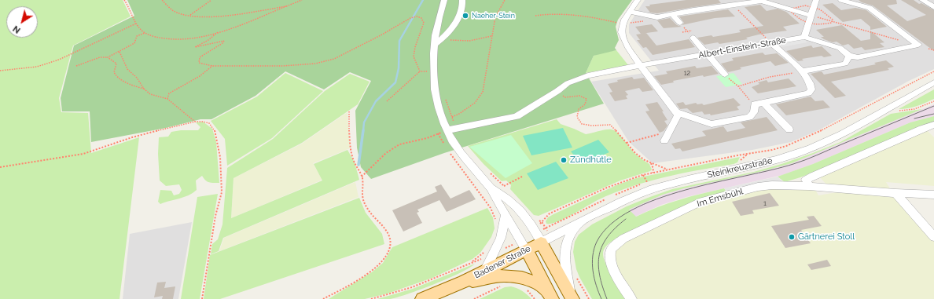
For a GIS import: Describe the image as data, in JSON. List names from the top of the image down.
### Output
{
  "streets": {
    "main road": ["Badener Straße"],
    "street": ["Albert-Einstein-Straße", "Steinkreuzstraße", "Im Emsbühl"]
  },
  "crossings": [
    ["Steinkreuzstraße", "Badener Straße"]
  ],
  "places": ["Naeher-Stein", "Zündhütle", "Gärtnerei Stoll"],
  "house_numbers": ["12", "1"],
  "north": "bottom left"
}
